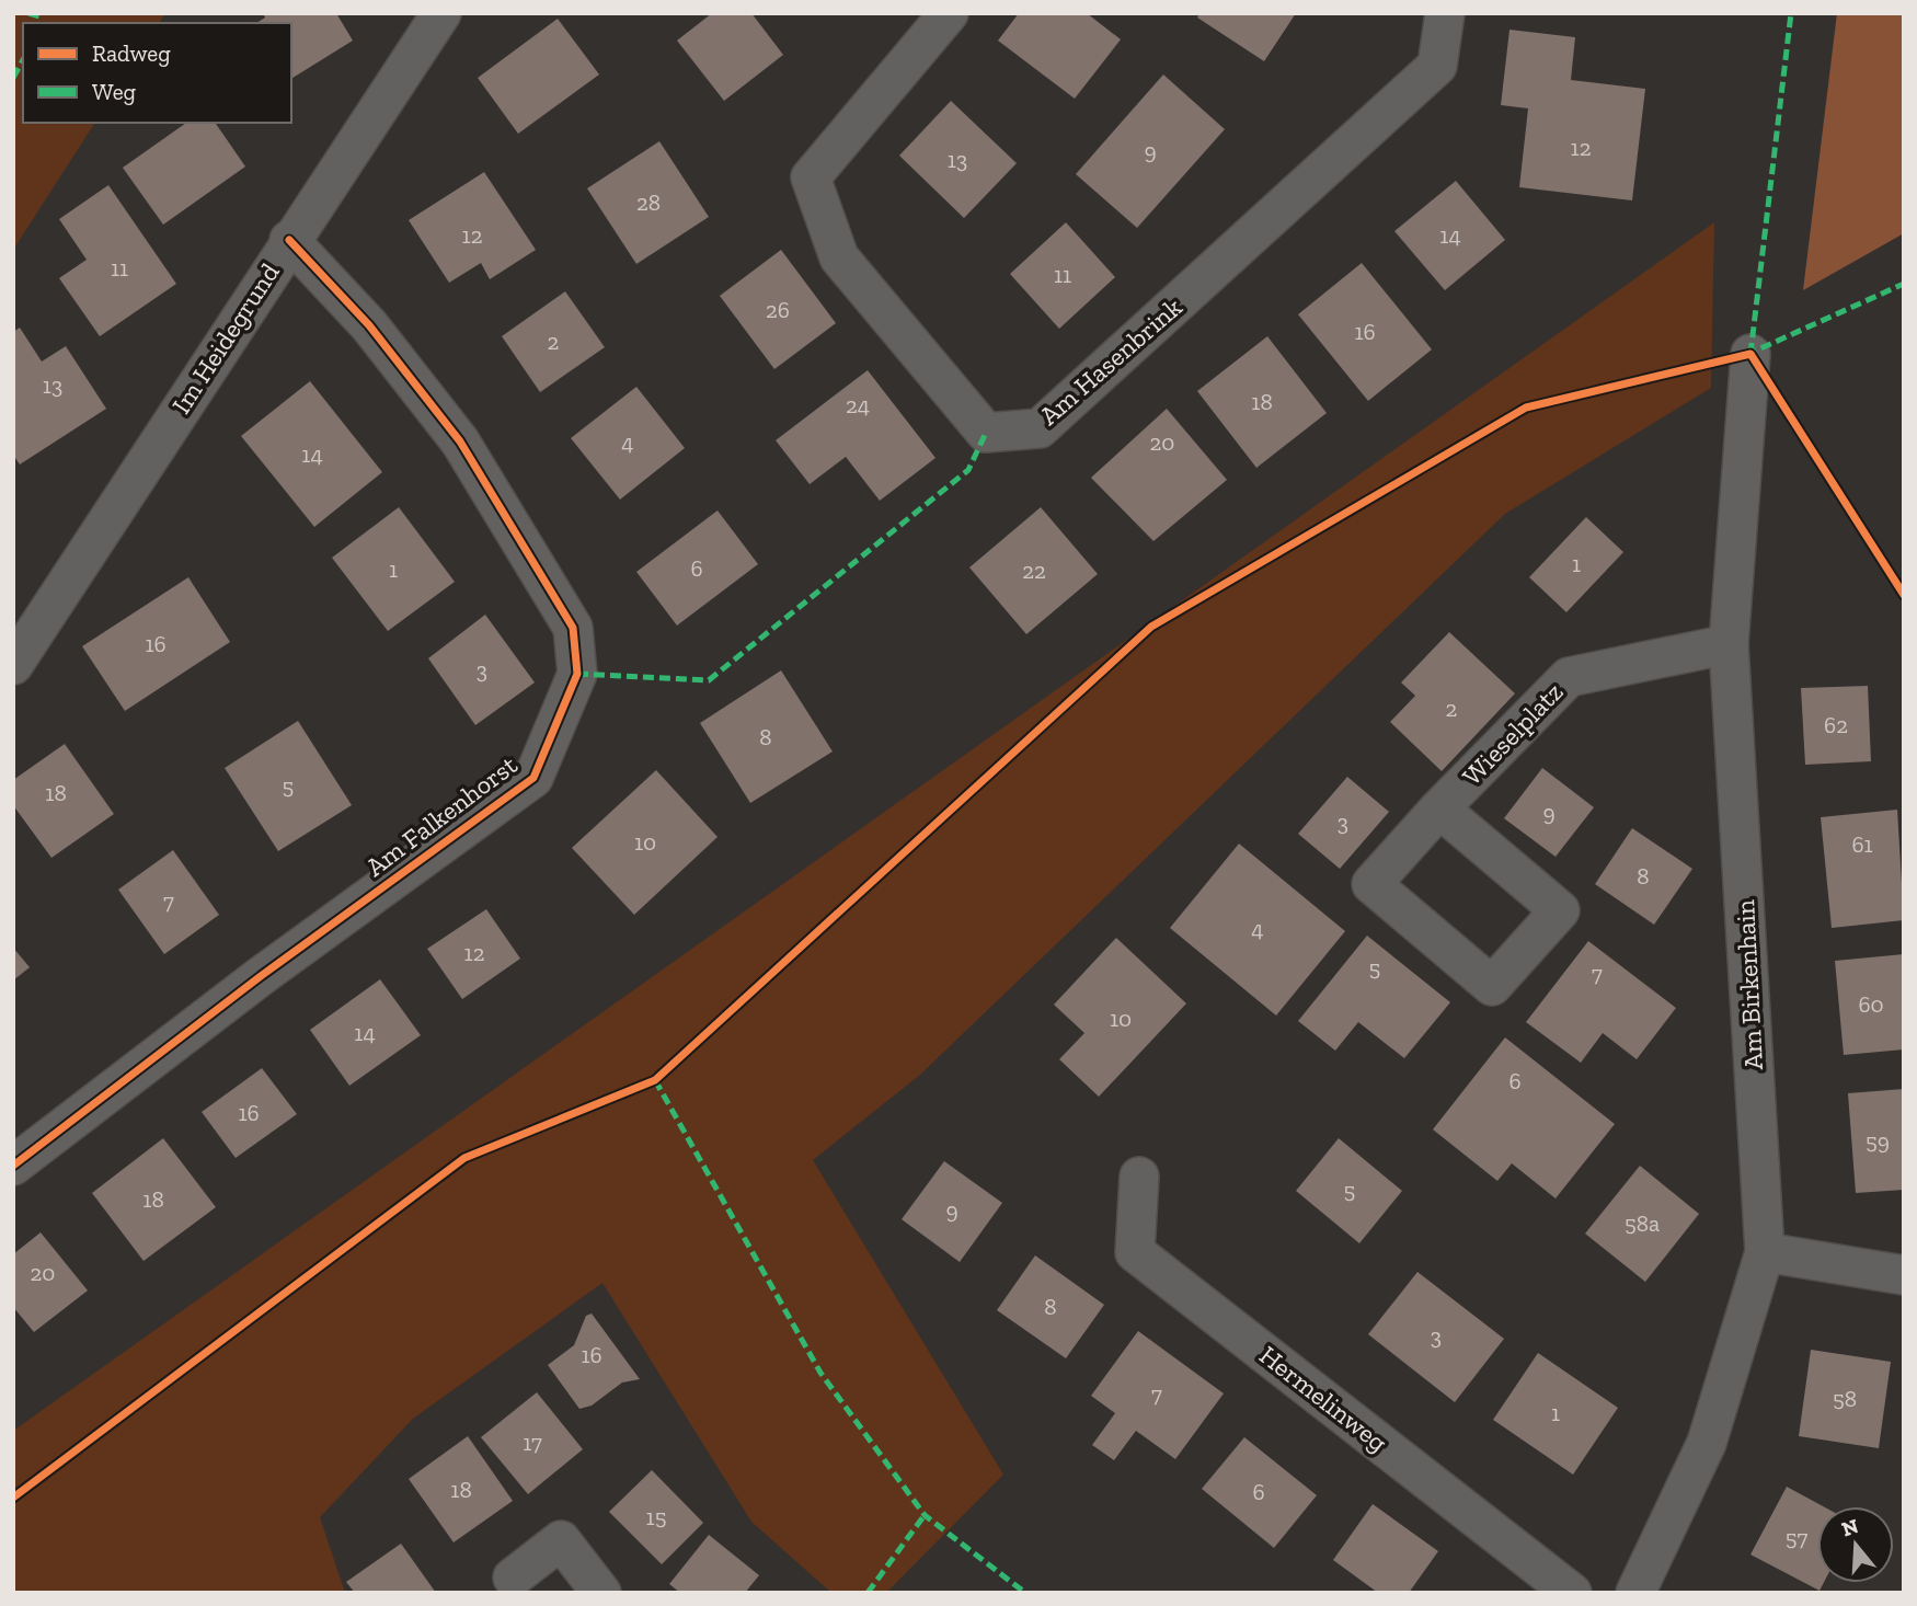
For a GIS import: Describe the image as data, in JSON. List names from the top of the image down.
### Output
{
  "streets": {
    "street": [
      "Im Heidegrund",
      "Am Hasenbrink",
      "Wieselplatz",
      "Am Falkenhorst",
      "Am Birkenhain",
      "Hermelinweg"
    ]
  },
  "crossings": [
    ["Im Heidegrund", "Am Falkenhorst"],
    ["Wieselplatz", "Am Birkenhain"]
  ],
  "house_numbers": [
    "12",
    "9",
    "13",
    "28",
    "12",
    "14",
    "11",
    "11",
    "26",
    "16",
    "2",
    "13",
    "18",
    "24",
    "4",
    "20",
    "14",
    "1",
    "6",
    "1",
    "22",
    "16",
    "3",
    "2",
    "62",
    "8",
    "5",
    "18",
    "9",
    "3",
    "10",
    "61",
    "8",
    "7",
    "4",
    "12",
    "5",
    "7",
    "60",
    "10",
    "14",
    "6",
    "16",
    "59",
    "5",
    "18",
    "9",
    "58a",
    "20",
    "8",
    "3",
    "16",
    "7",
    "58",
    "1",
    "17",
    "18",
    "6",
    "15",
    "57"
  ],
  "legend": ["Radweg", "Weg"],
  "north": "top"
}
